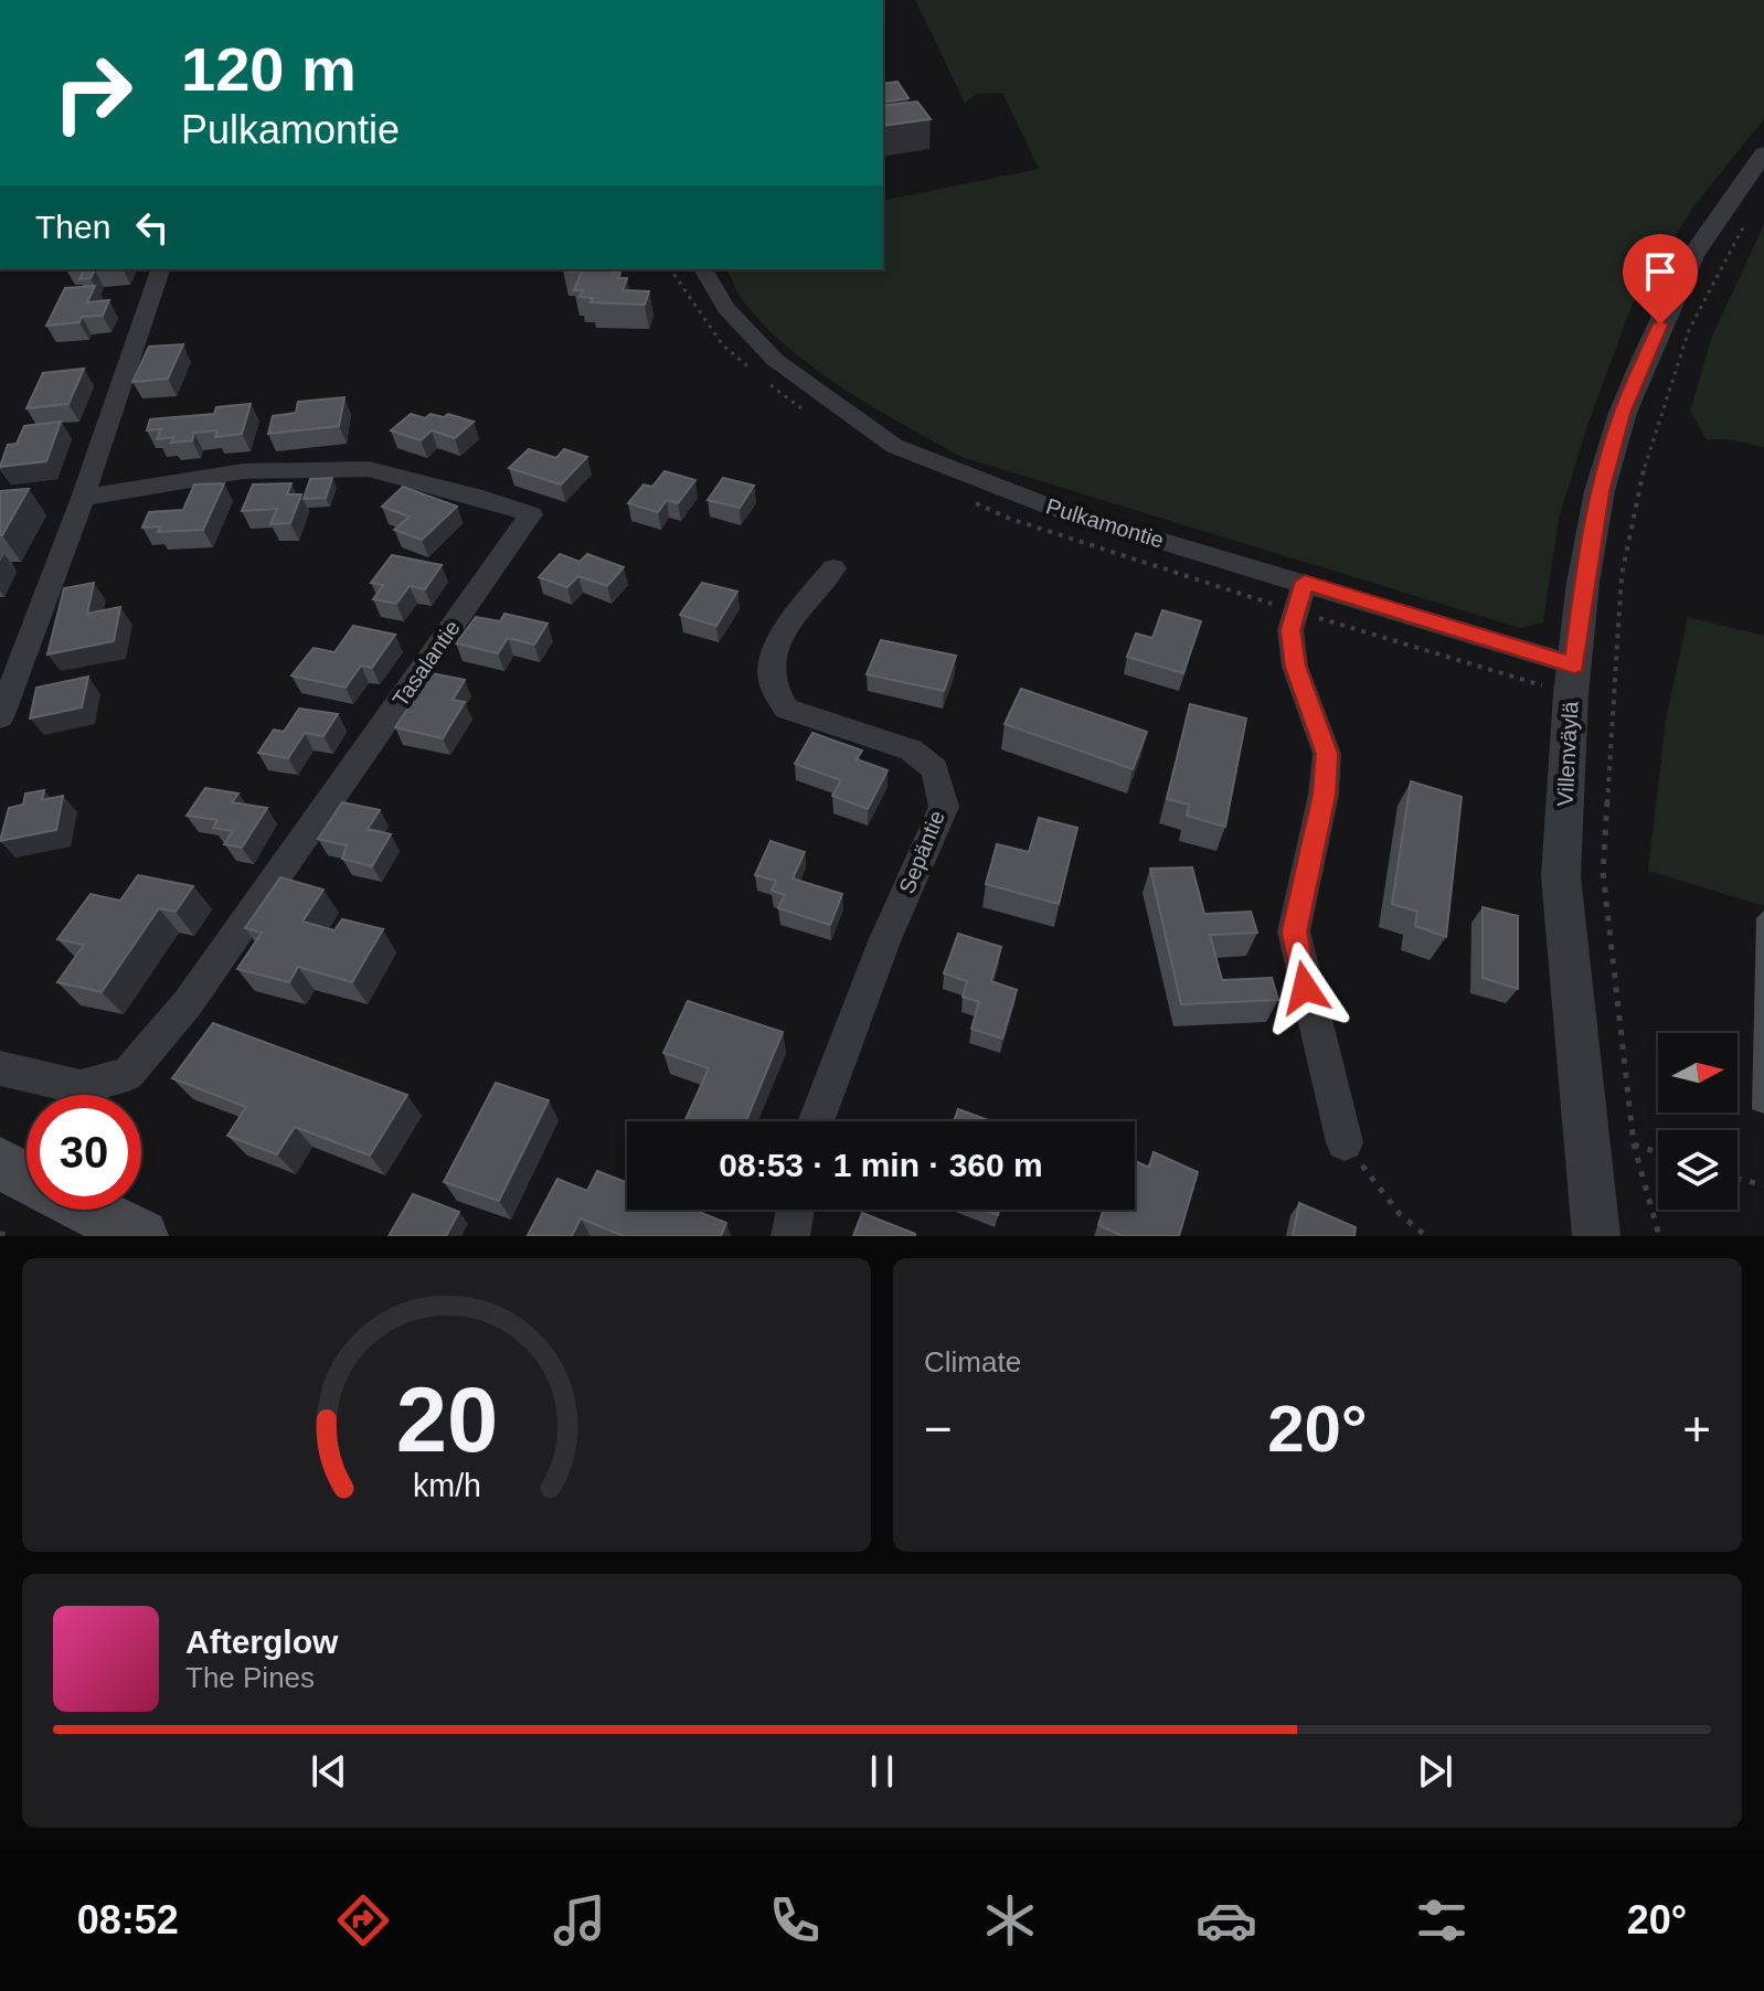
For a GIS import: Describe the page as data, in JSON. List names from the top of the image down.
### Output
{
  "streets": {
    "street": [
      "Pulkamontie",
      "Tasalantie",
      "Villenväylä",
      "Sepäntie"
    ]
  },
  "crossings": [
    ["Pulkamontie", "Villenväylä"]
  ],
  "north": "right",
  "page": {
    "turn": ["120 m", "Pulkamontie"],
    "then": "Then",
    "limit": "30",
    "trip": "08:53 · 1 min · 360 m",
    "tile": "Climate",
    "heat": ["−", "20°", "+"],
    "song": ["Afterglow", "The Pines"],
    "tabs": ["08:52", "20°"],
    "gauge": ["20", "km/h"]
  }
}
